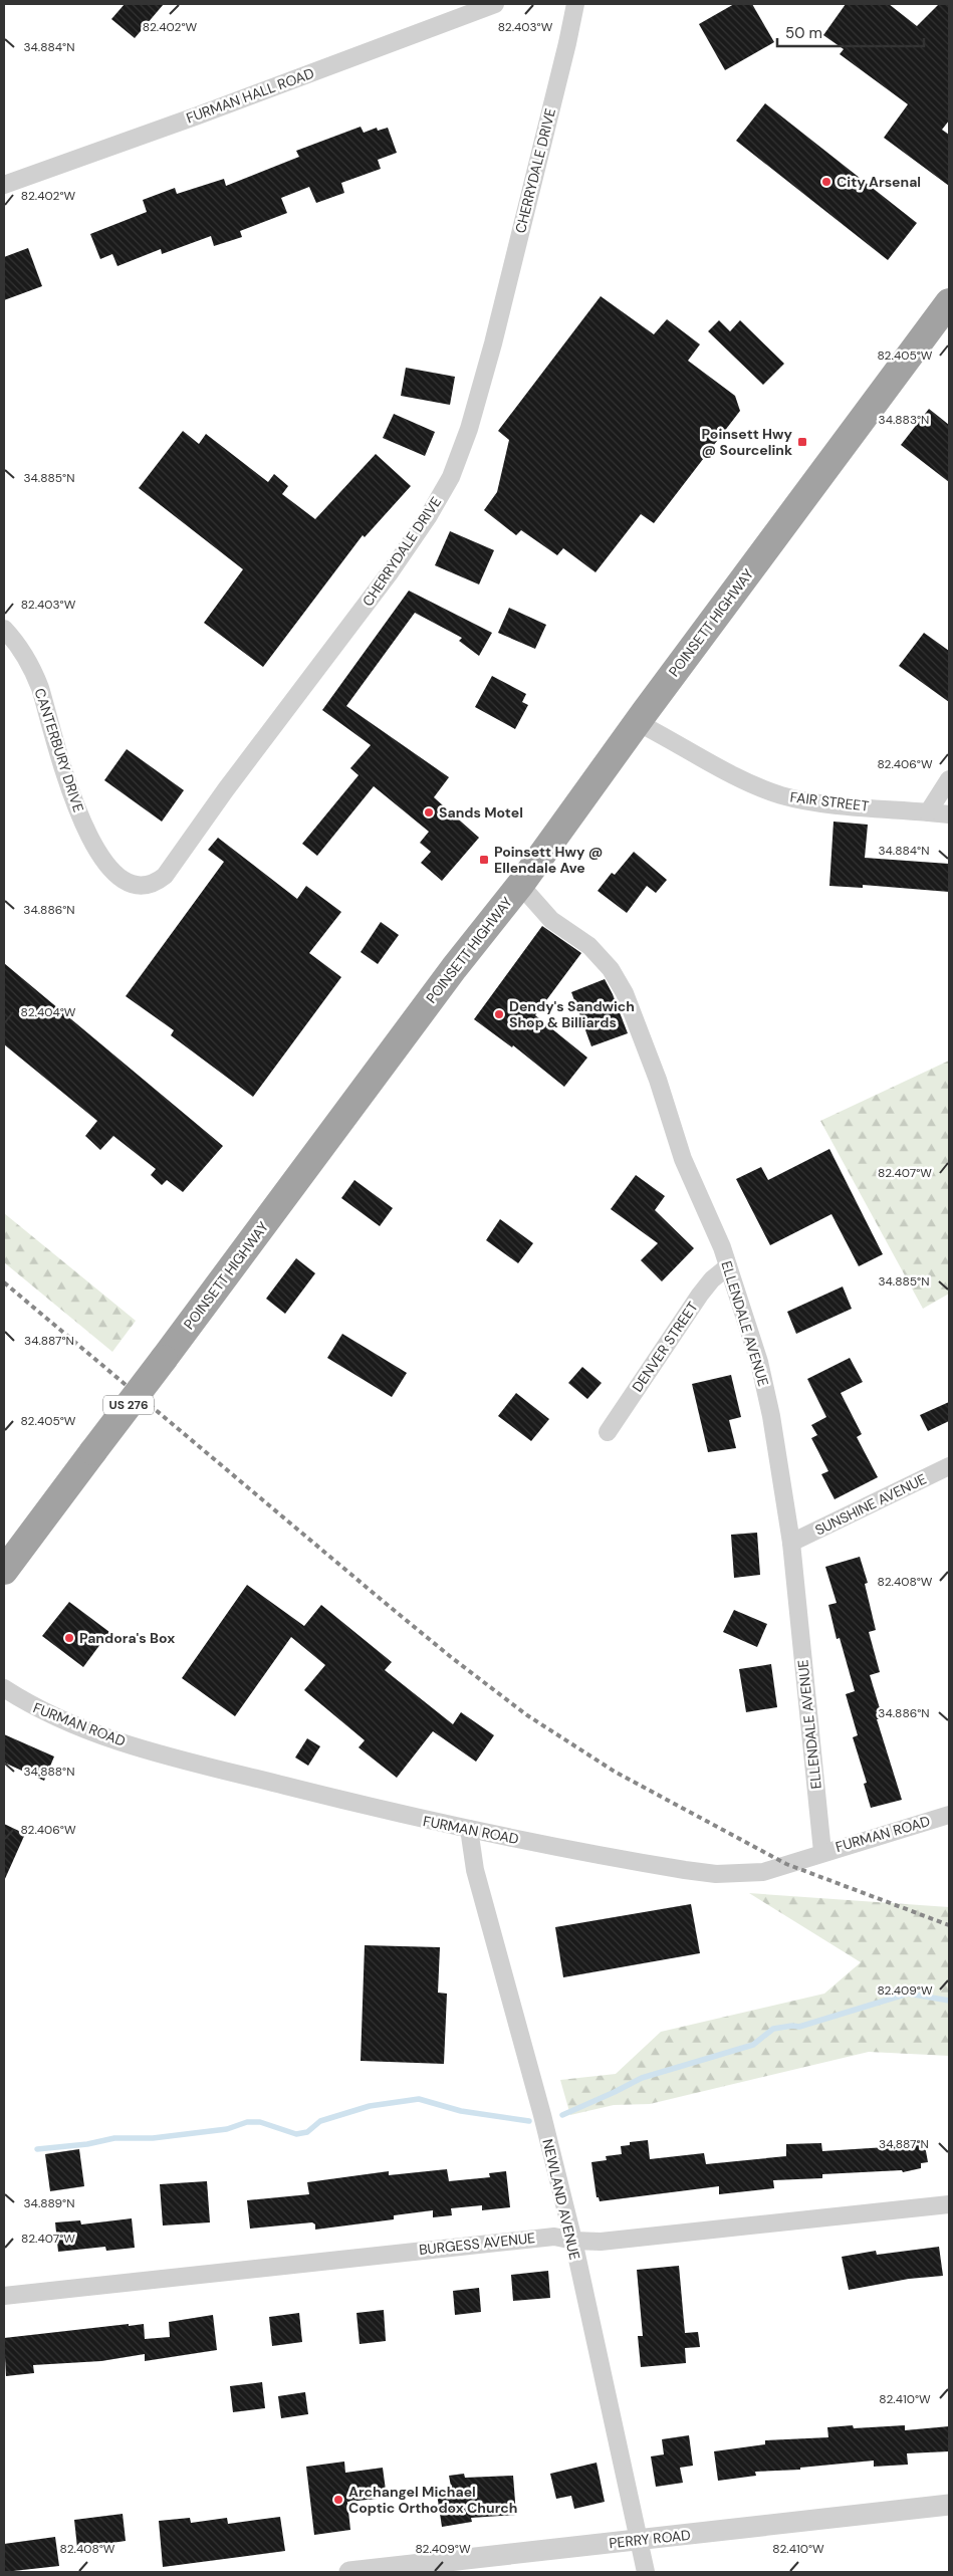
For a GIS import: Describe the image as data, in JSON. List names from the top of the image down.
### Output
{
  "streets": {
    "highway": ["POINSETT HIGHWAY", "US 276"],
    "street": [
      "FURMAN HALL ROAD",
      "CHERRYDALE DRIVE",
      "CANTERBURY DRIVE",
      "FAIR STREET",
      "ELLENDALE AVENUE",
      "DENVER STREET",
      "SUNSHINE AVENUE",
      "FURMAN ROAD",
      "NEWLAND AVENUE",
      "BURGESS AVENUE",
      "PERRY ROAD"
    ]
  },
  "crossings": [
    ["CHERRYDALE DRIVE", "CANTERBURY DRIVE"],
    ["POINSETT HIGHWAY", "FAIR STREET"],
    ["POINSETT HIGHWAY", "ELLENDALE AVENUE"],
    ["ELLENDALE AVENUE", "DENVER STREET"],
    ["ELLENDALE AVENUE", "SUNSHINE AVENUE"],
    ["ELLENDALE AVENUE", "FURMAN ROAD"],
    ["FURMAN ROAD", "NEWLAND AVENUE"],
    ["NEWLAND AVENUE", "BURGESS AVENUE"],
    ["NEWLAND AVENUE", "PERRY ROAD"]
  ],
  "places": {
    "other": [
      "City Arsenal",
      "Sands Motel",
      "Dendy's Sandwich Shop & Billiards",
      "Pandora's Box",
      "Archangel Michael Coptic Orthodox Church"
    ],
    "transit": ["Poinsett Hwy @ Sourcelink", "Poinsett Hwy @ Ellendale Ave"]
  },
  "scale_bar": "50 m",
  "coordinates": [
    "82.403°W",
    "82.402°W",
    "34.884°N",
    "82.405°W",
    "34.883°N",
    "34.885°N",
    "82.406°W",
    "34.886°N",
    "82.404°W",
    "82.407°W",
    "34.887°N",
    "82.408°W",
    "34.888°N",
    "82.409°W",
    "34.889°N",
    "82.410°W"
  ]
}
